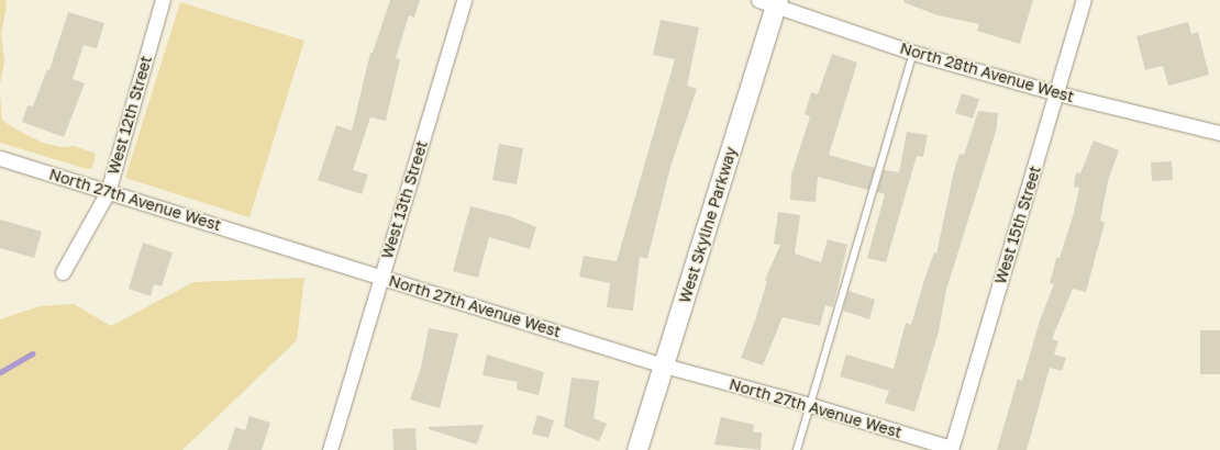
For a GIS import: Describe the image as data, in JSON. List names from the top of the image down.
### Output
{
  "streets": {
    "street": [
      "North 28th Avenue West",
      "West 12th Street",
      "North 27th Avenue West",
      "West 13th Street",
      "West Skyline Parkway",
      "West 15th Street"
    ]
  },
  "crossings": [
    ["North 28th Avenue West", "West Skyline Parkway"],
    ["North 28th Avenue West", "West 15th Street"],
    ["West 12th Street", "North 27th Avenue West"],
    ["North 27th Avenue West", "West 13th Street"],
    ["North 27th Avenue West", "West Skyline Parkway"],
    ["North 27th Avenue West", "West 15th Street"]
  ]
}
